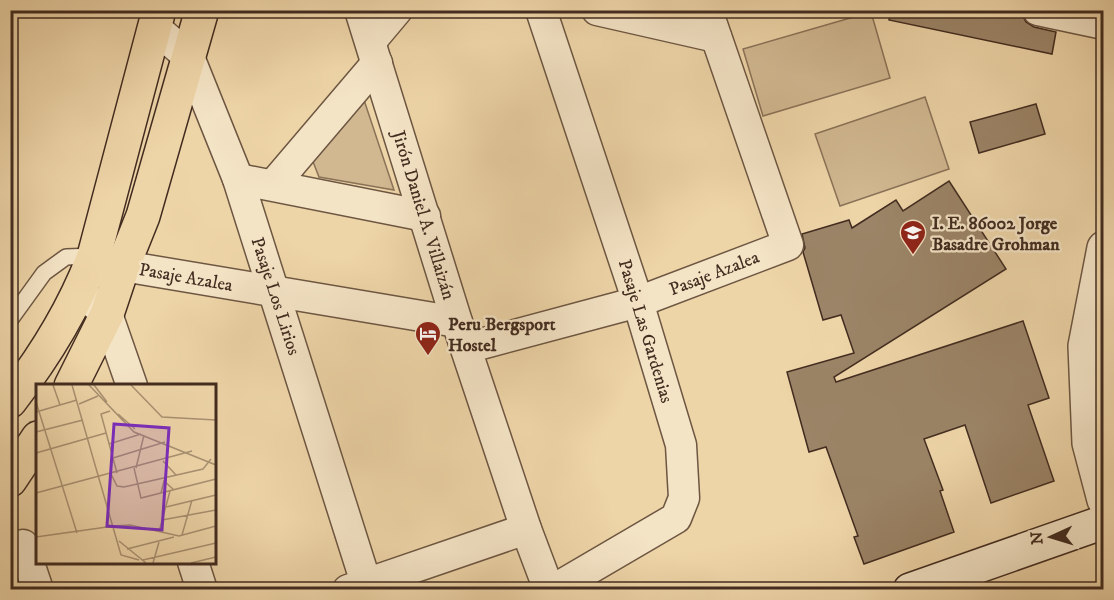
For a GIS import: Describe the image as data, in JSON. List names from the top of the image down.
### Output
{
  "streets": {
    "street": [
      "Jirón Daniel A. Villaizán",
      "Pasaje Azalea",
      "Pasaje Los Lirios",
      "Pasaje Las Gardenias"
    ]
  },
  "crossings": [
    ["Jirón Daniel A. Villaizán", "Pasaje Azalea"],
    ["Jirón Daniel A. Villaizán", "Pasaje Las Gardenias"],
    ["Pasaje Azalea", "Pasaje Los Lirios"],
    ["Pasaje Azalea", "Pasaje Las Gardenias"]
  ],
  "places": {
    "school or university": ["I. E. 86002 Jorge Basadre Grohman"],
    "hotel": ["Peru Bergsport Hostel"]
  },
  "north": "left"
}
